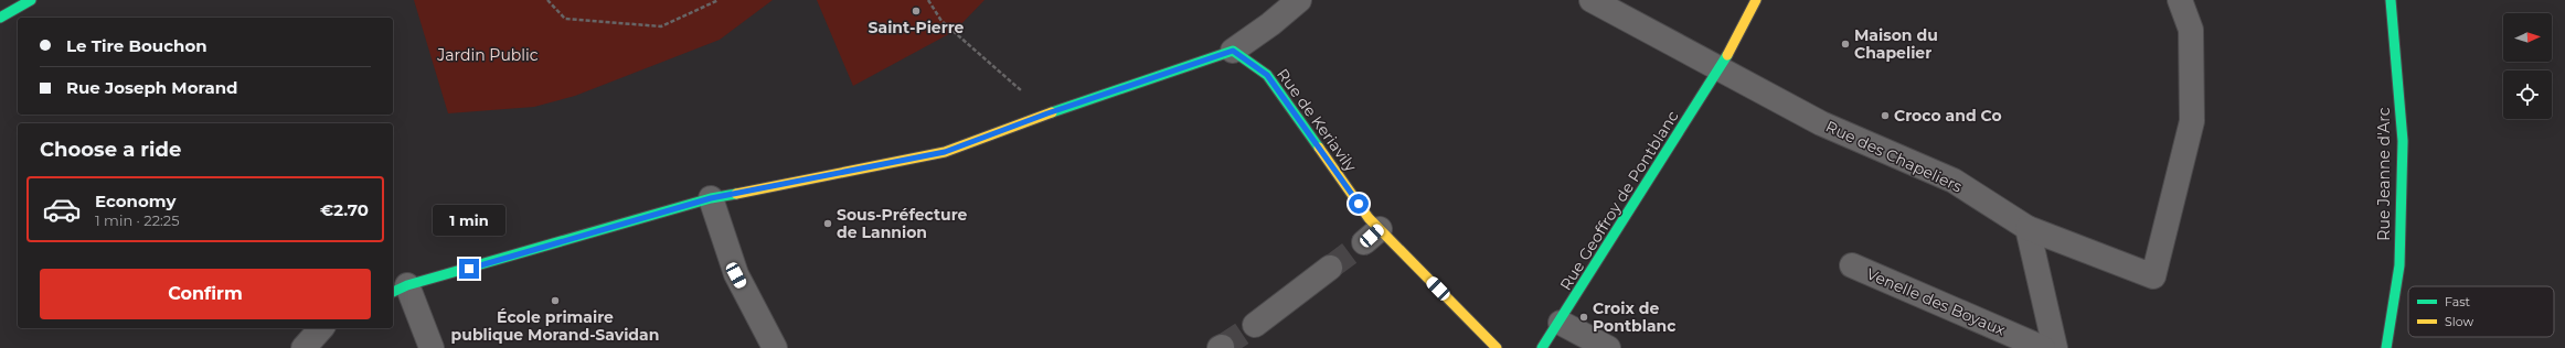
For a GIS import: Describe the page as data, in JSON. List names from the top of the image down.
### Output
{
  "streets": {
    "street": [
      "Rue de Keriavily",
      "Rue des Chapeliers",
      "Rue Jeanne d'Arc",
      "Rue Geoffroy de Pontblanc",
      "Venelle des Boyaux"
    ]
  },
  "crossings": [
    ["Rue des Chapeliers", "Rue Geoffroy de Pontblanc"]
  ],
  "parks": ["Jardin Public"],
  "places": [
    "Saint-Pierre",
    "Maison du Chapelier",
    "Croco and Co",
    "Sous-Préfecture de Lannion",
    "École primaire publique Morand-Savidan",
    "Croix de Pontblanc"
  ],
  "legend": ["Fast", "Slow"],
  "north": "right",
  "page": {
    "banner": ["Le Tire Bouchon", "Rue Joseph Morand"],
    "heading": "Choose a ride",
    "list": [
      {
        "name": "Economy",
        "note": "1 min · 22:25",
        "value": "€2.70"
      }
    ],
    "bubble": "1 min",
    "buttons": "Confirm"
  }
}
